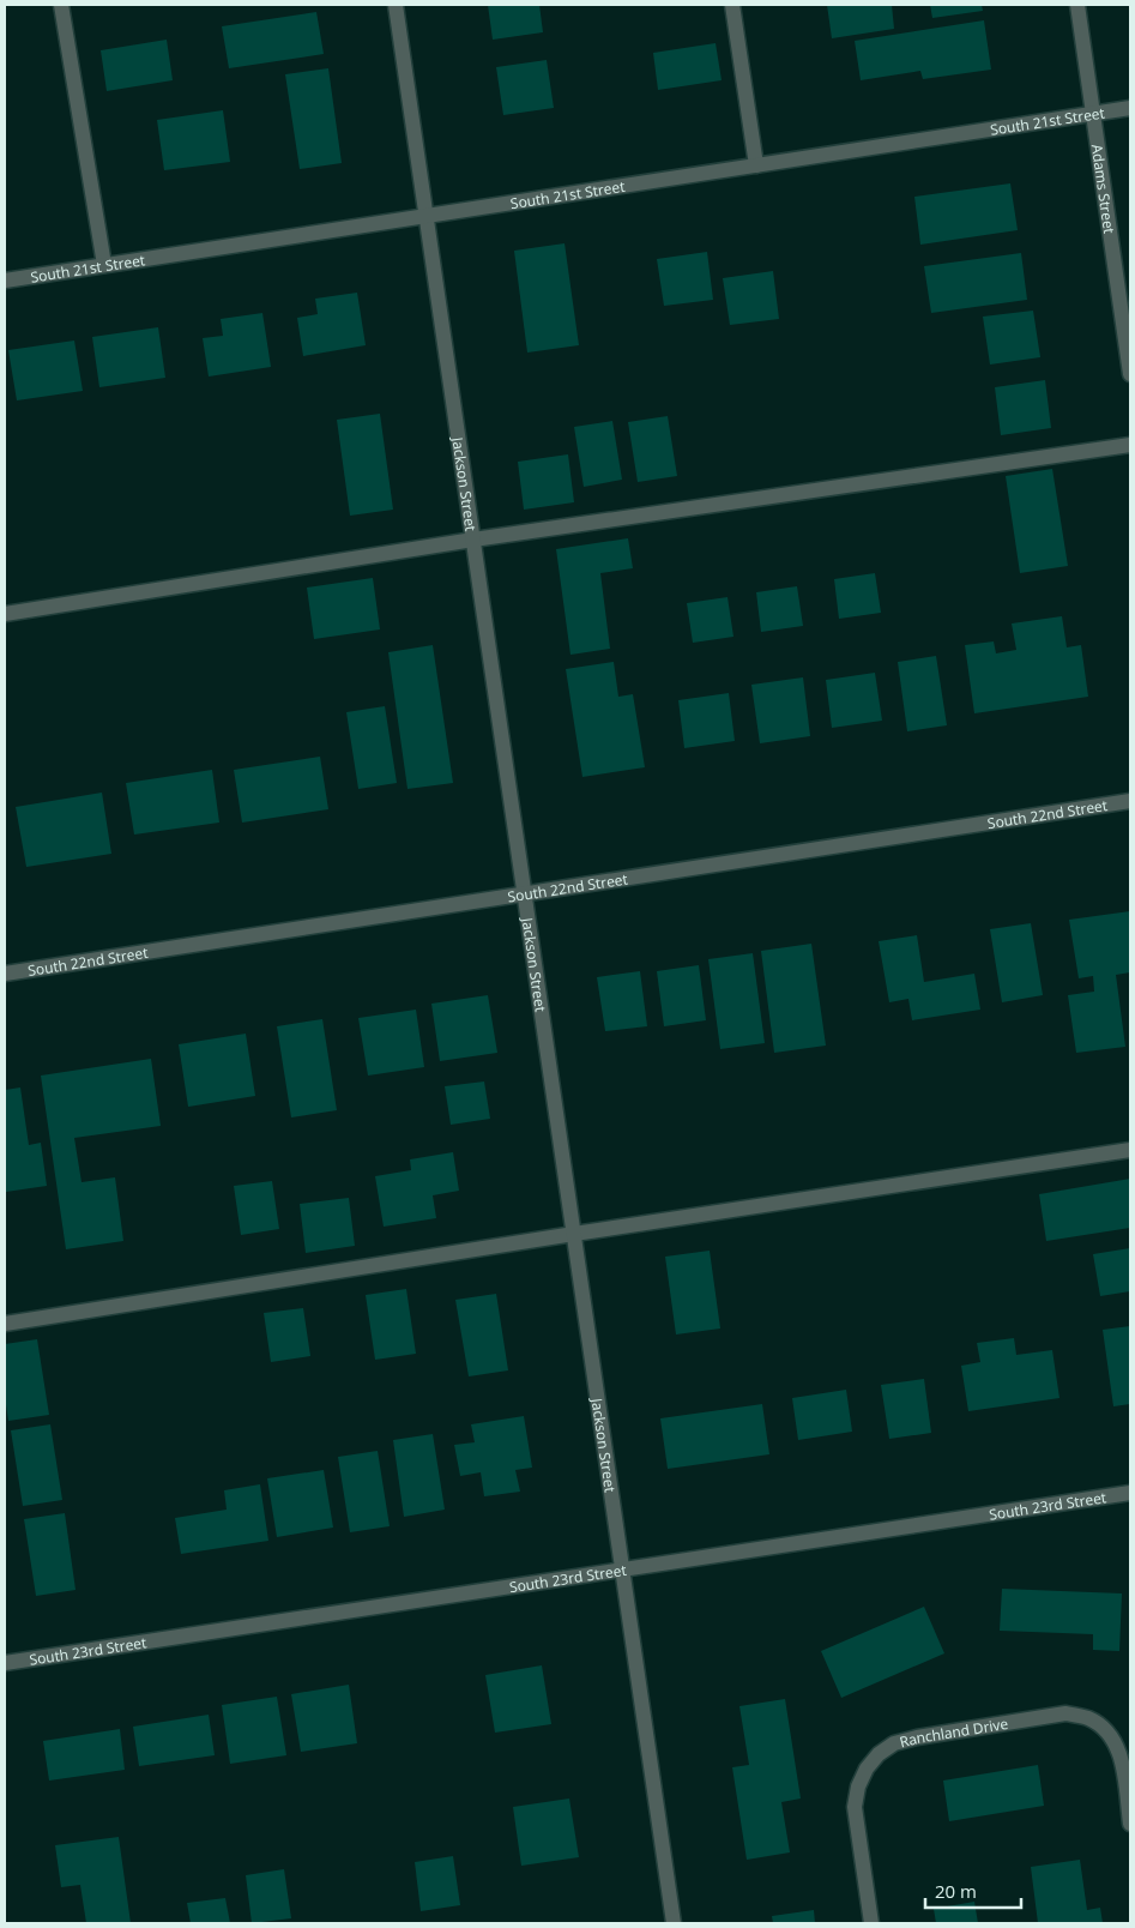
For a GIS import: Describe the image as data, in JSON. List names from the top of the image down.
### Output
{
  "streets": {
    "street": [
      "South 21st Street",
      "Adams Street",
      "Jackson Street",
      "South 22nd Street",
      "South 23rd Street",
      "Ranchland Drive"
    ]
  },
  "crossings": [
    ["South 21st Street", "Adams Street"],
    ["South 21st Street", "Jackson Street"],
    ["Jackson Street", "South 22nd Street"],
    ["Jackson Street", "South 23rd Street"]
  ],
  "scale_bar": "20 m"
}
